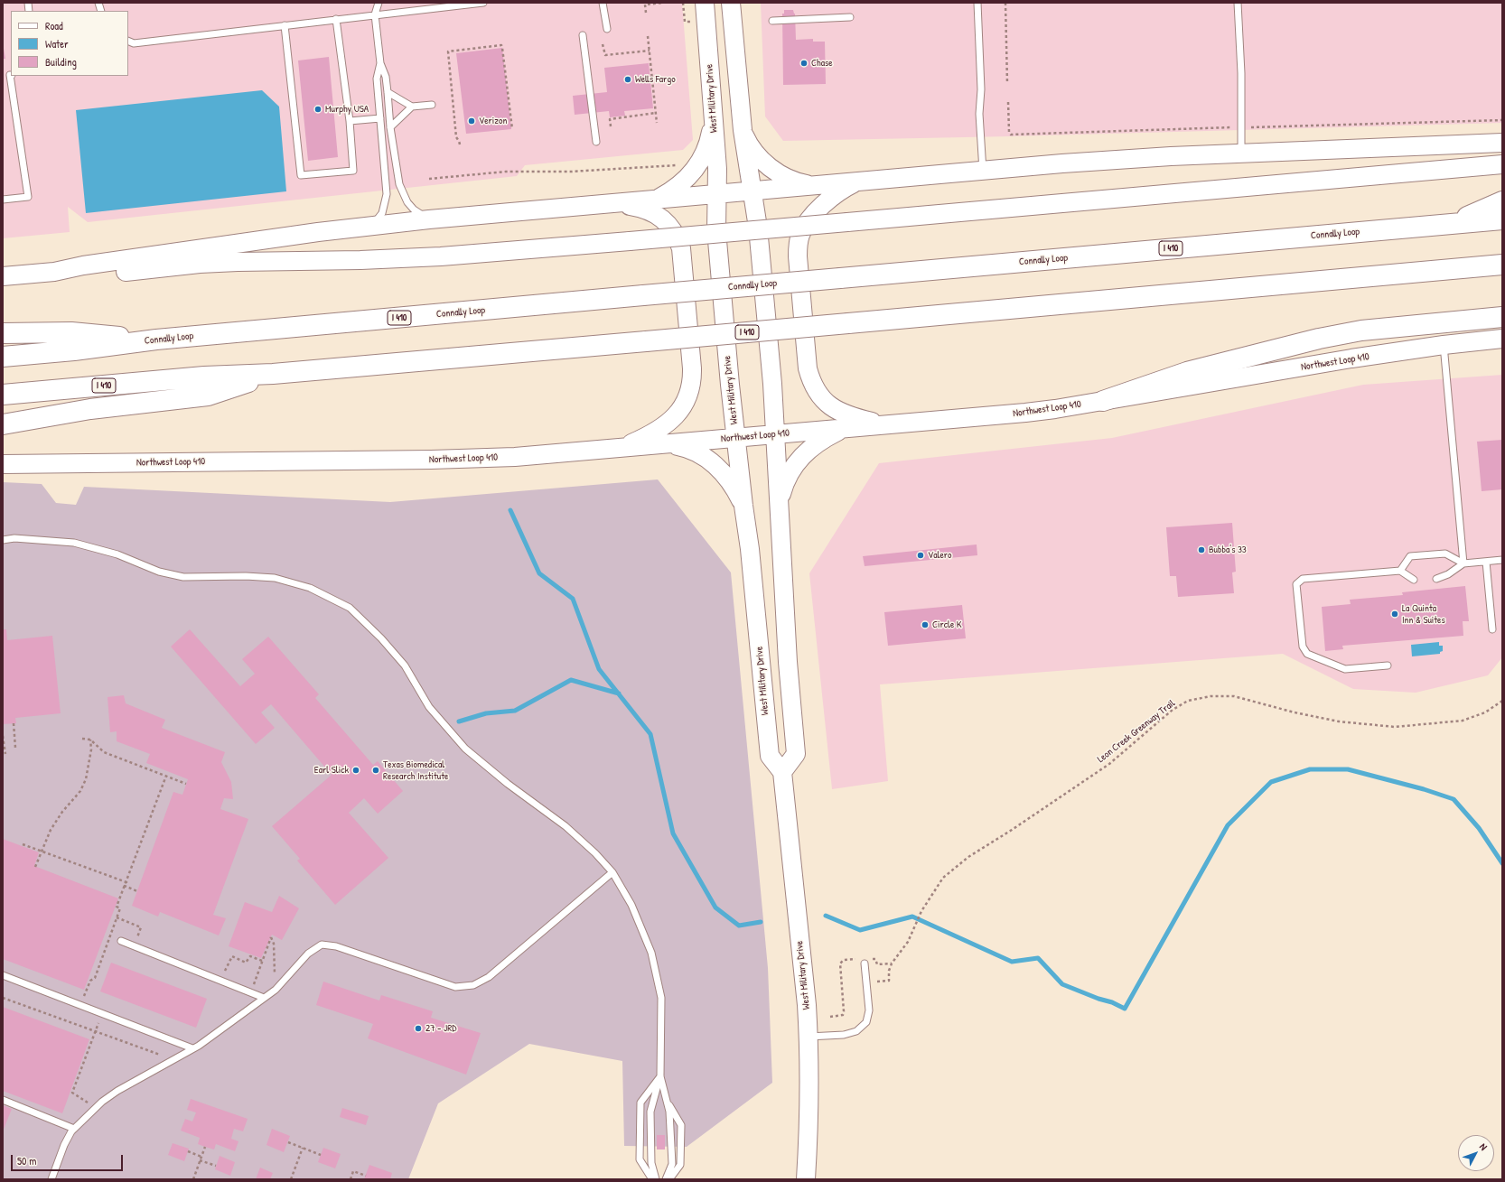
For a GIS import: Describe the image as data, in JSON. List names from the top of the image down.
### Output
{
  "streets": {
    "highway": ["Connally Loop", "I 410"],
    "main road": ["West Military Drive", "Northwest Loop 410"],
    "path": ["Leon Creek Greenway Trail"]
  },
  "crossings": [
    ["West Military Drive", "Northwest Loop 410"]
  ],
  "places": [
    "Chase",
    "Wells Fargo",
    "Murphy USA",
    "Verizon",
    "Bubba's 33",
    "Valero",
    "La Quinta Inn & Suites",
    "Circle K",
    "Earl Slick",
    "Texas Biomedical Research Institute",
    "27 - JRD"
  ],
  "legend": ["Road", "Water", "Building"],
  "scale_bar": "50 m",
  "north": "top right"
}
